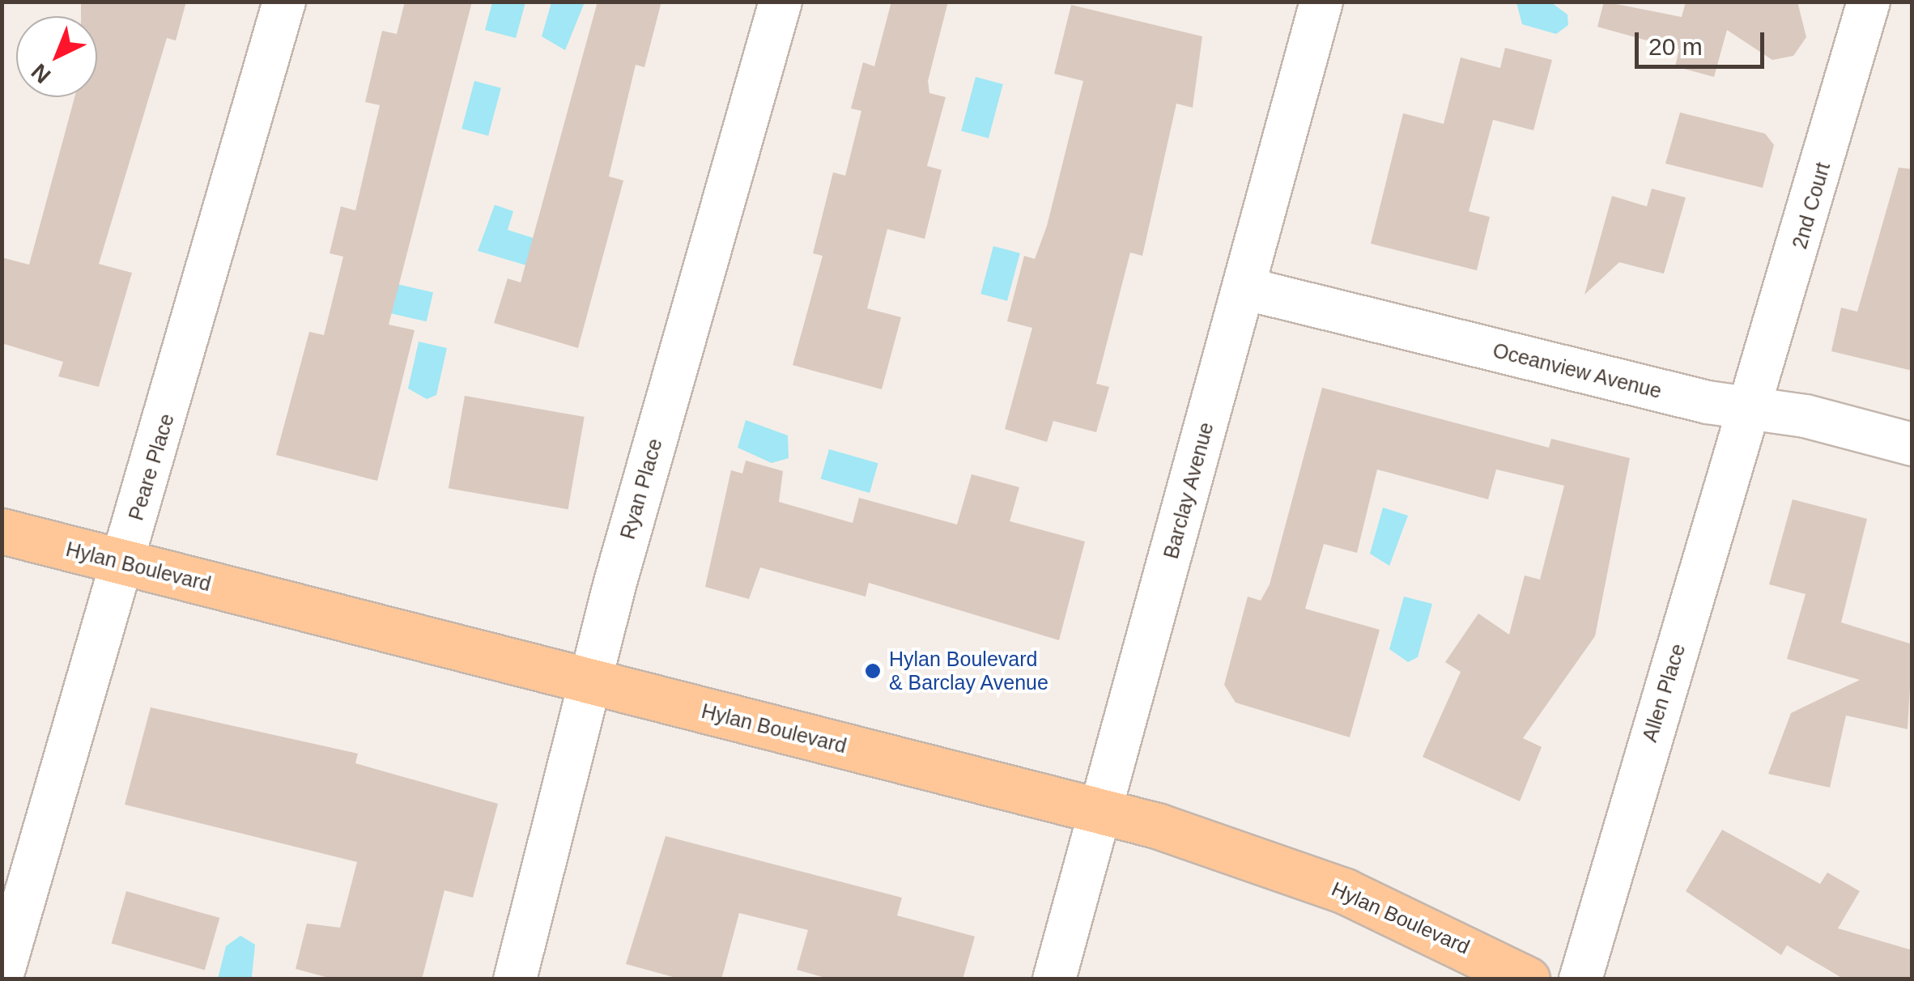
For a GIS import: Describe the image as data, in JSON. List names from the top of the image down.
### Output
{
  "streets": {
    "main road": ["Hylan Boulevard"],
    "street": [
      "2nd Court",
      "Oceanview Avenue",
      "Peare Place",
      "Ryan Place",
      "Barclay Avenue",
      "Allen Place"
    ]
  },
  "crossings": [
    ["2nd Court", "Oceanview Avenue"],
    ["2nd Court", "Allen Place"],
    ["Oceanview Avenue", "Barclay Avenue"],
    ["Oceanview Avenue", "Allen Place"],
    ["Peare Place", "Hylan Boulevard"],
    ["Ryan Place", "Hylan Boulevard"],
    ["Barclay Avenue", "Hylan Boulevard"]
  ],
  "places": ["Hylan Boulevard & Barclay Avenue"],
  "scale_bar": "20 m",
  "north": "bottom left"
}
